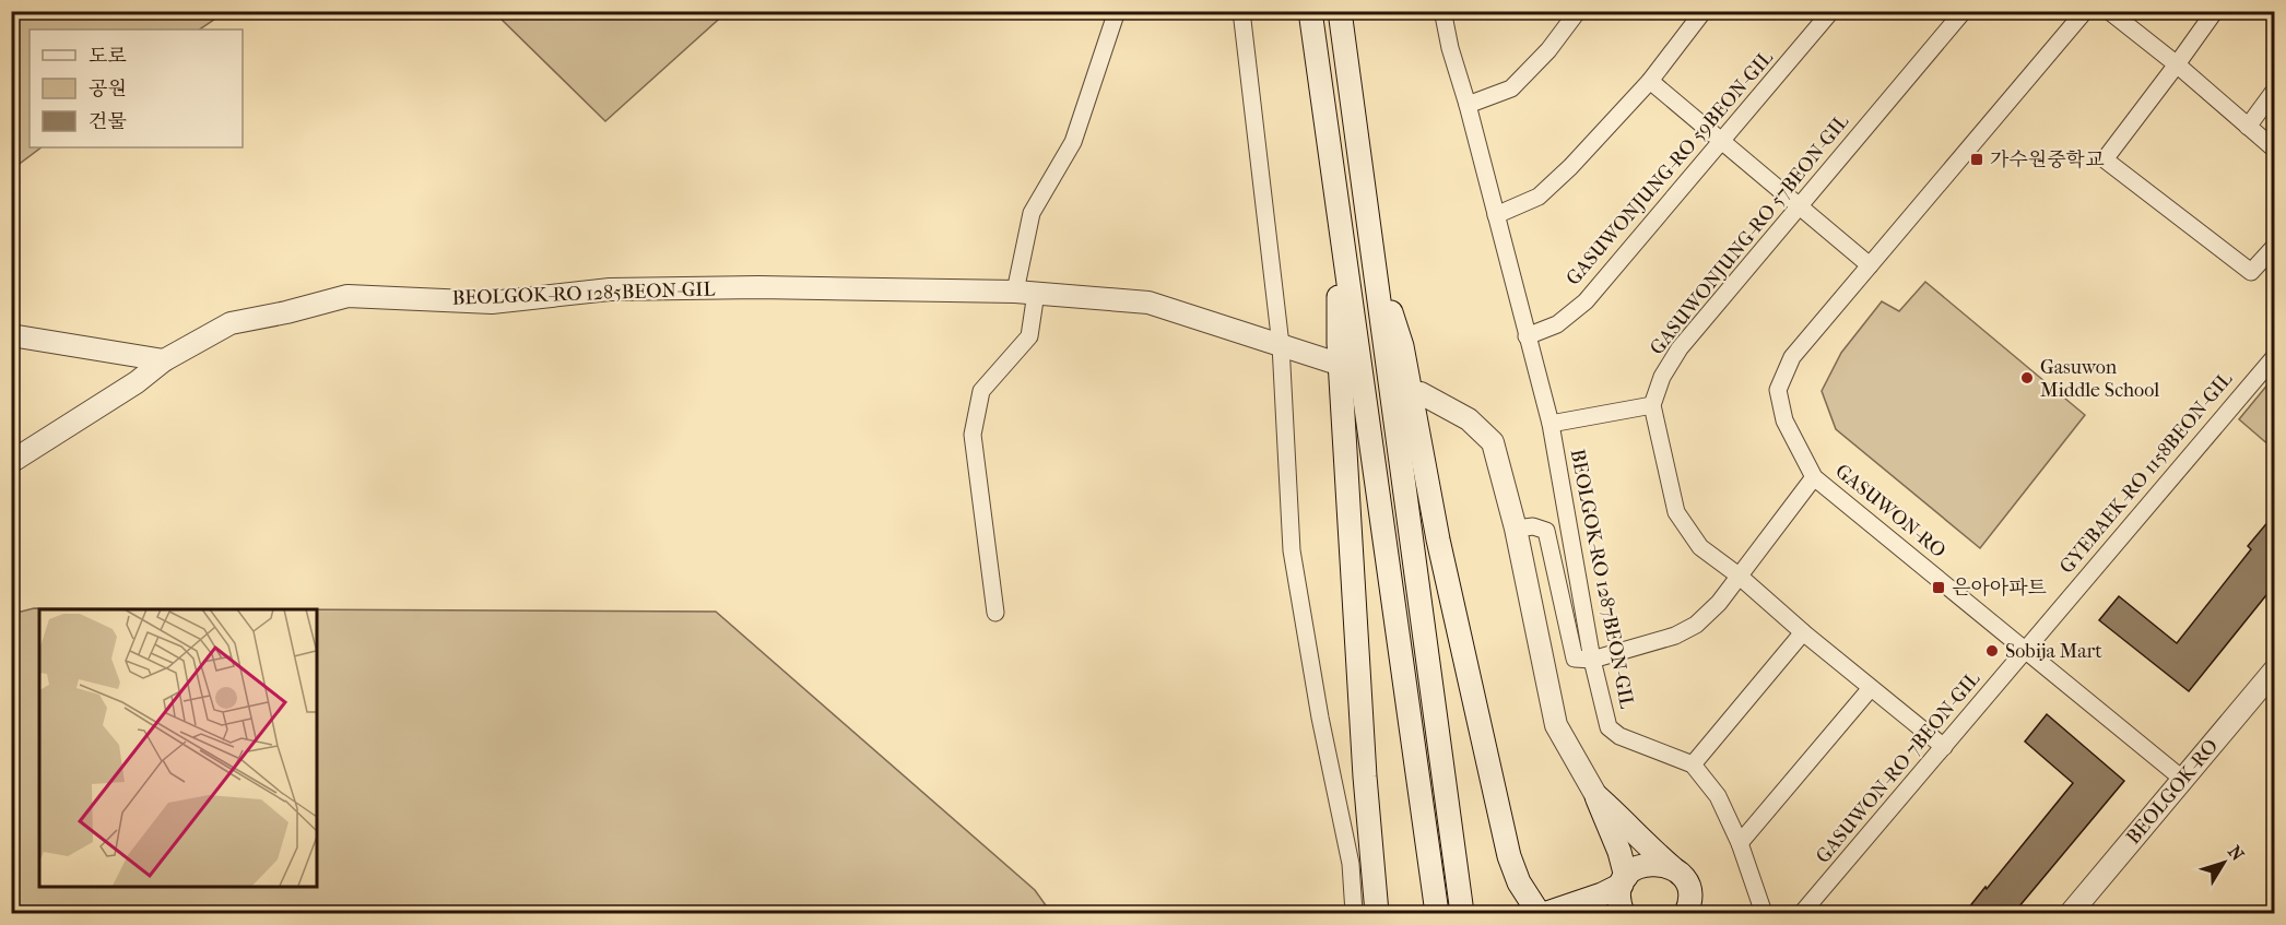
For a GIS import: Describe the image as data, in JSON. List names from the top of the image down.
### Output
{
  "streets": {
    "street": [
      "GASUWONJUNG-RO 59BEON-GIL",
      "GASUWONJUNG-RO 57BEON-GIL",
      "BEOLGOK-RO 1285BEON-GIL",
      "GYEBAEK-RO 1158BEON-GIL",
      "GASUWON-RO",
      "BEOLGOK-RO 1287BEON-GIL",
      "GASUWON-RO 7BEON-GIL",
      "BEOLGOK-RO"
    ]
  },
  "crossings": [
    ["GASUWONJUNG-RO 59BEON-GIL", "BEOLGOK-RO 1287BEON-GIL"],
    ["GYEBAEK-RO 1158BEON-GIL", "GASUWON-RO"],
    ["GYEBAEK-RO 1158BEON-GIL", "GASUWON-RO 7BEON-GIL"],
    ["GASUWON-RO", "BEOLGOK-RO 1287BEON-GIL"],
    ["GASUWON-RO", "GASUWON-RO 7BEON-GIL"],
    ["GASUWON-RO", "BEOLGOK-RO"]
  ],
  "places": {
    "transit": ["가수원중학교", "은아아파트"],
    "other": ["Gasuwon Middle School", "Sobija Mart"]
  },
  "legend": ["도로", "공원", "건물"],
  "north": "top right"
}
